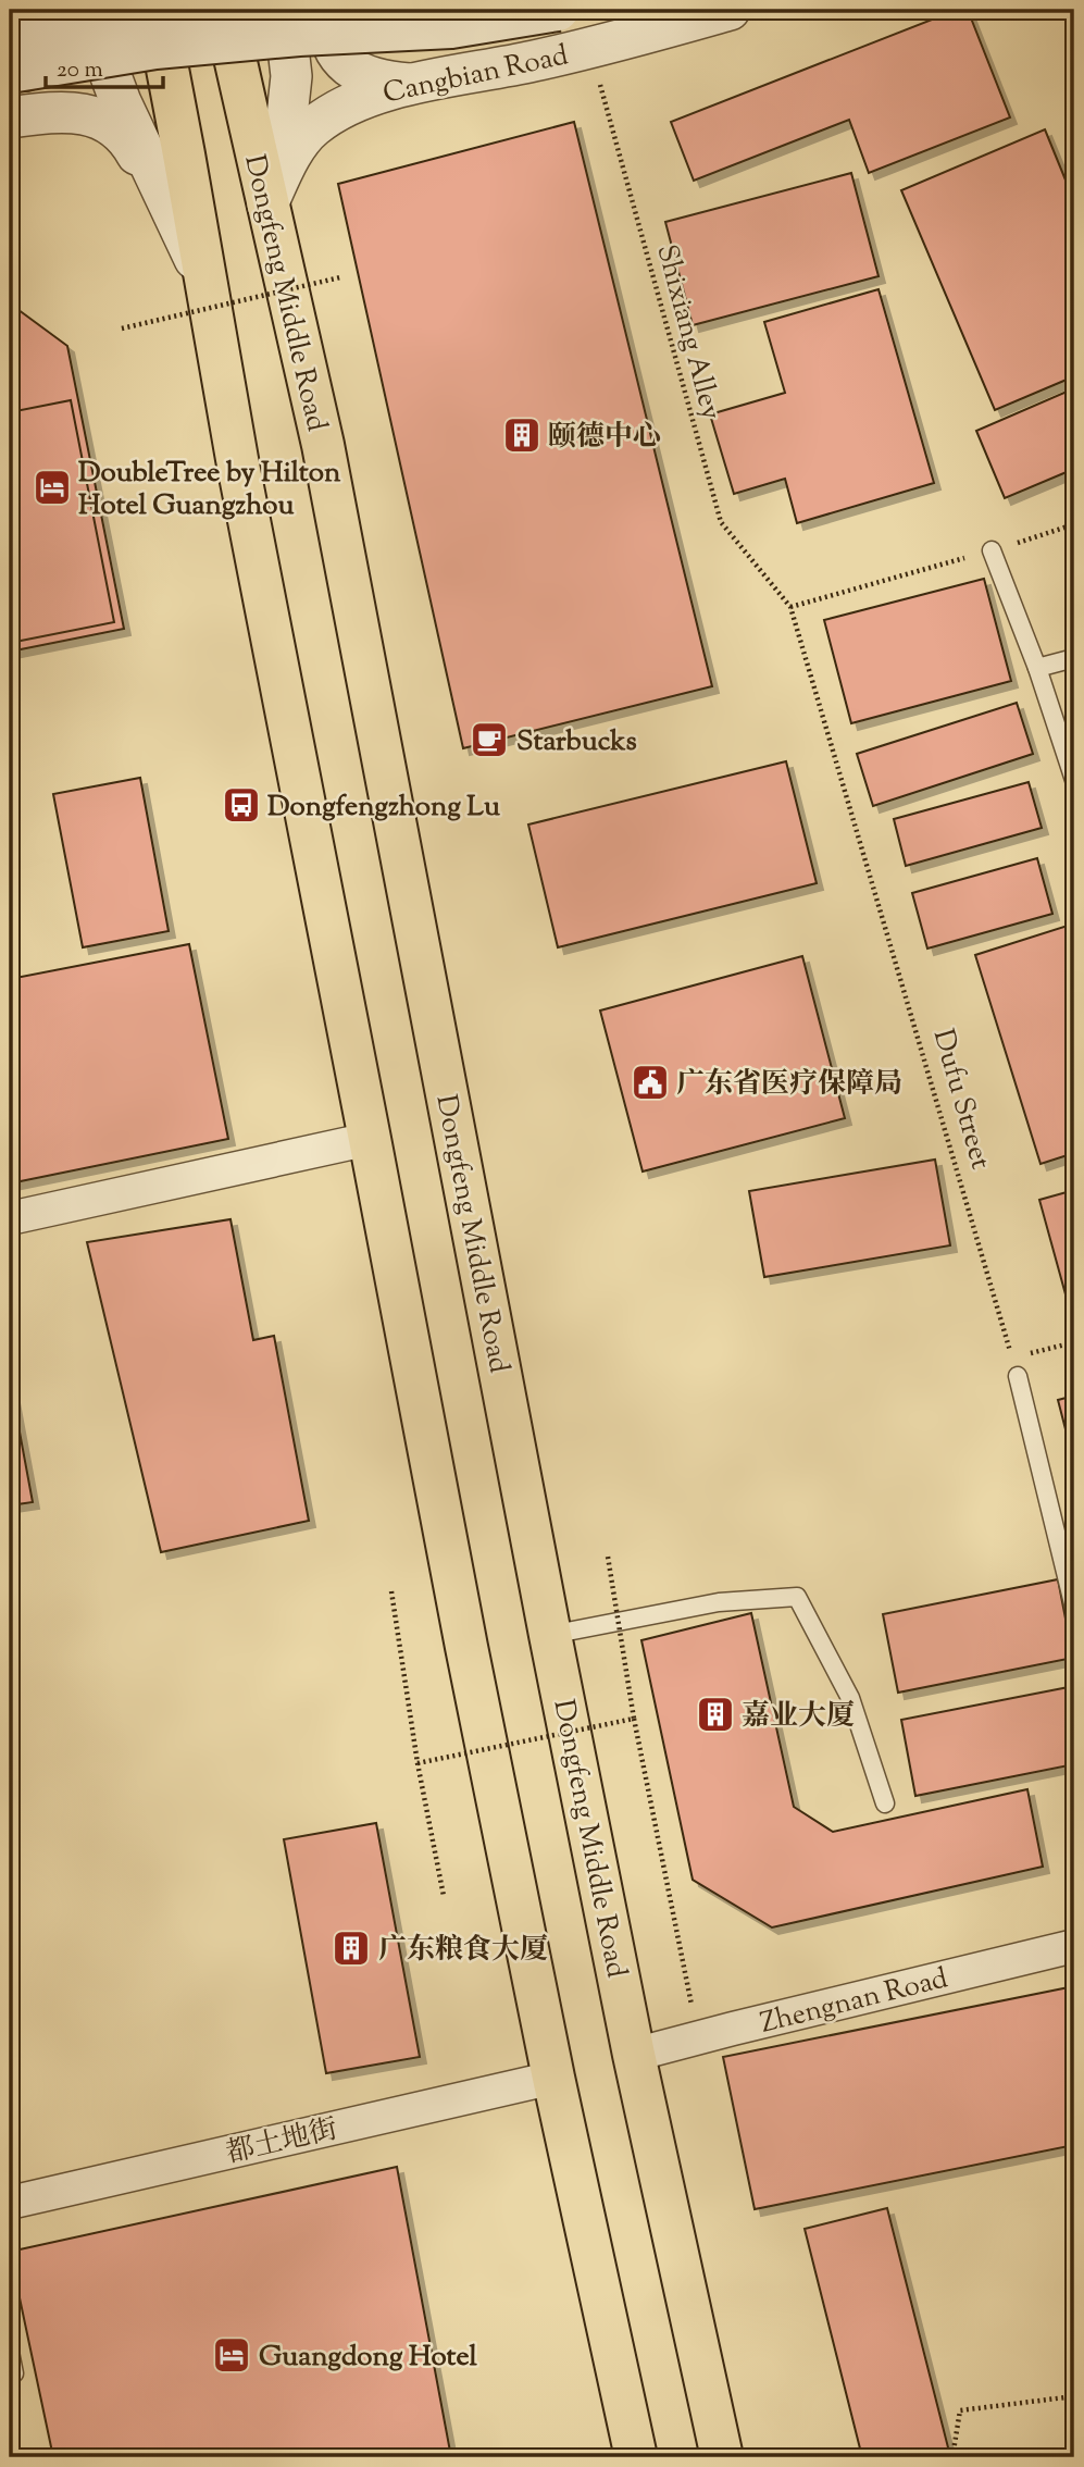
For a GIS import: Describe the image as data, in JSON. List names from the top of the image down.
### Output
{
  "streets": {
    "highway": ["Dongfeng Middle Road"],
    "street": ["Cangbian Road", "Zhengnan Road", "都土地街"],
    "path": ["Shixiang Alley", "Dufu Street"]
  },
  "crossings": [
    ["Cangbian Road", "Dongfeng Middle Road"],
    ["Cangbian Road", "Shixiang Alley"],
    ["Dongfeng Middle Road", "Zhengnan Road"],
    ["Shixiang Alley", "Dufu Street"]
  ],
  "places": {
    "building": ["颐德中心", "嘉业大厦", "广东粮食大厦"],
    "hotel": ["DoubleTree by Hilton Hotel Guangzhou", "Guangdong Hotel"],
    "cafe": ["Starbucks"],
    "bus stop": ["Dongfengzhong Lu"],
    "public building": ["广东省医疗保障局"]
  },
  "scale_bar": "20 m"
}
